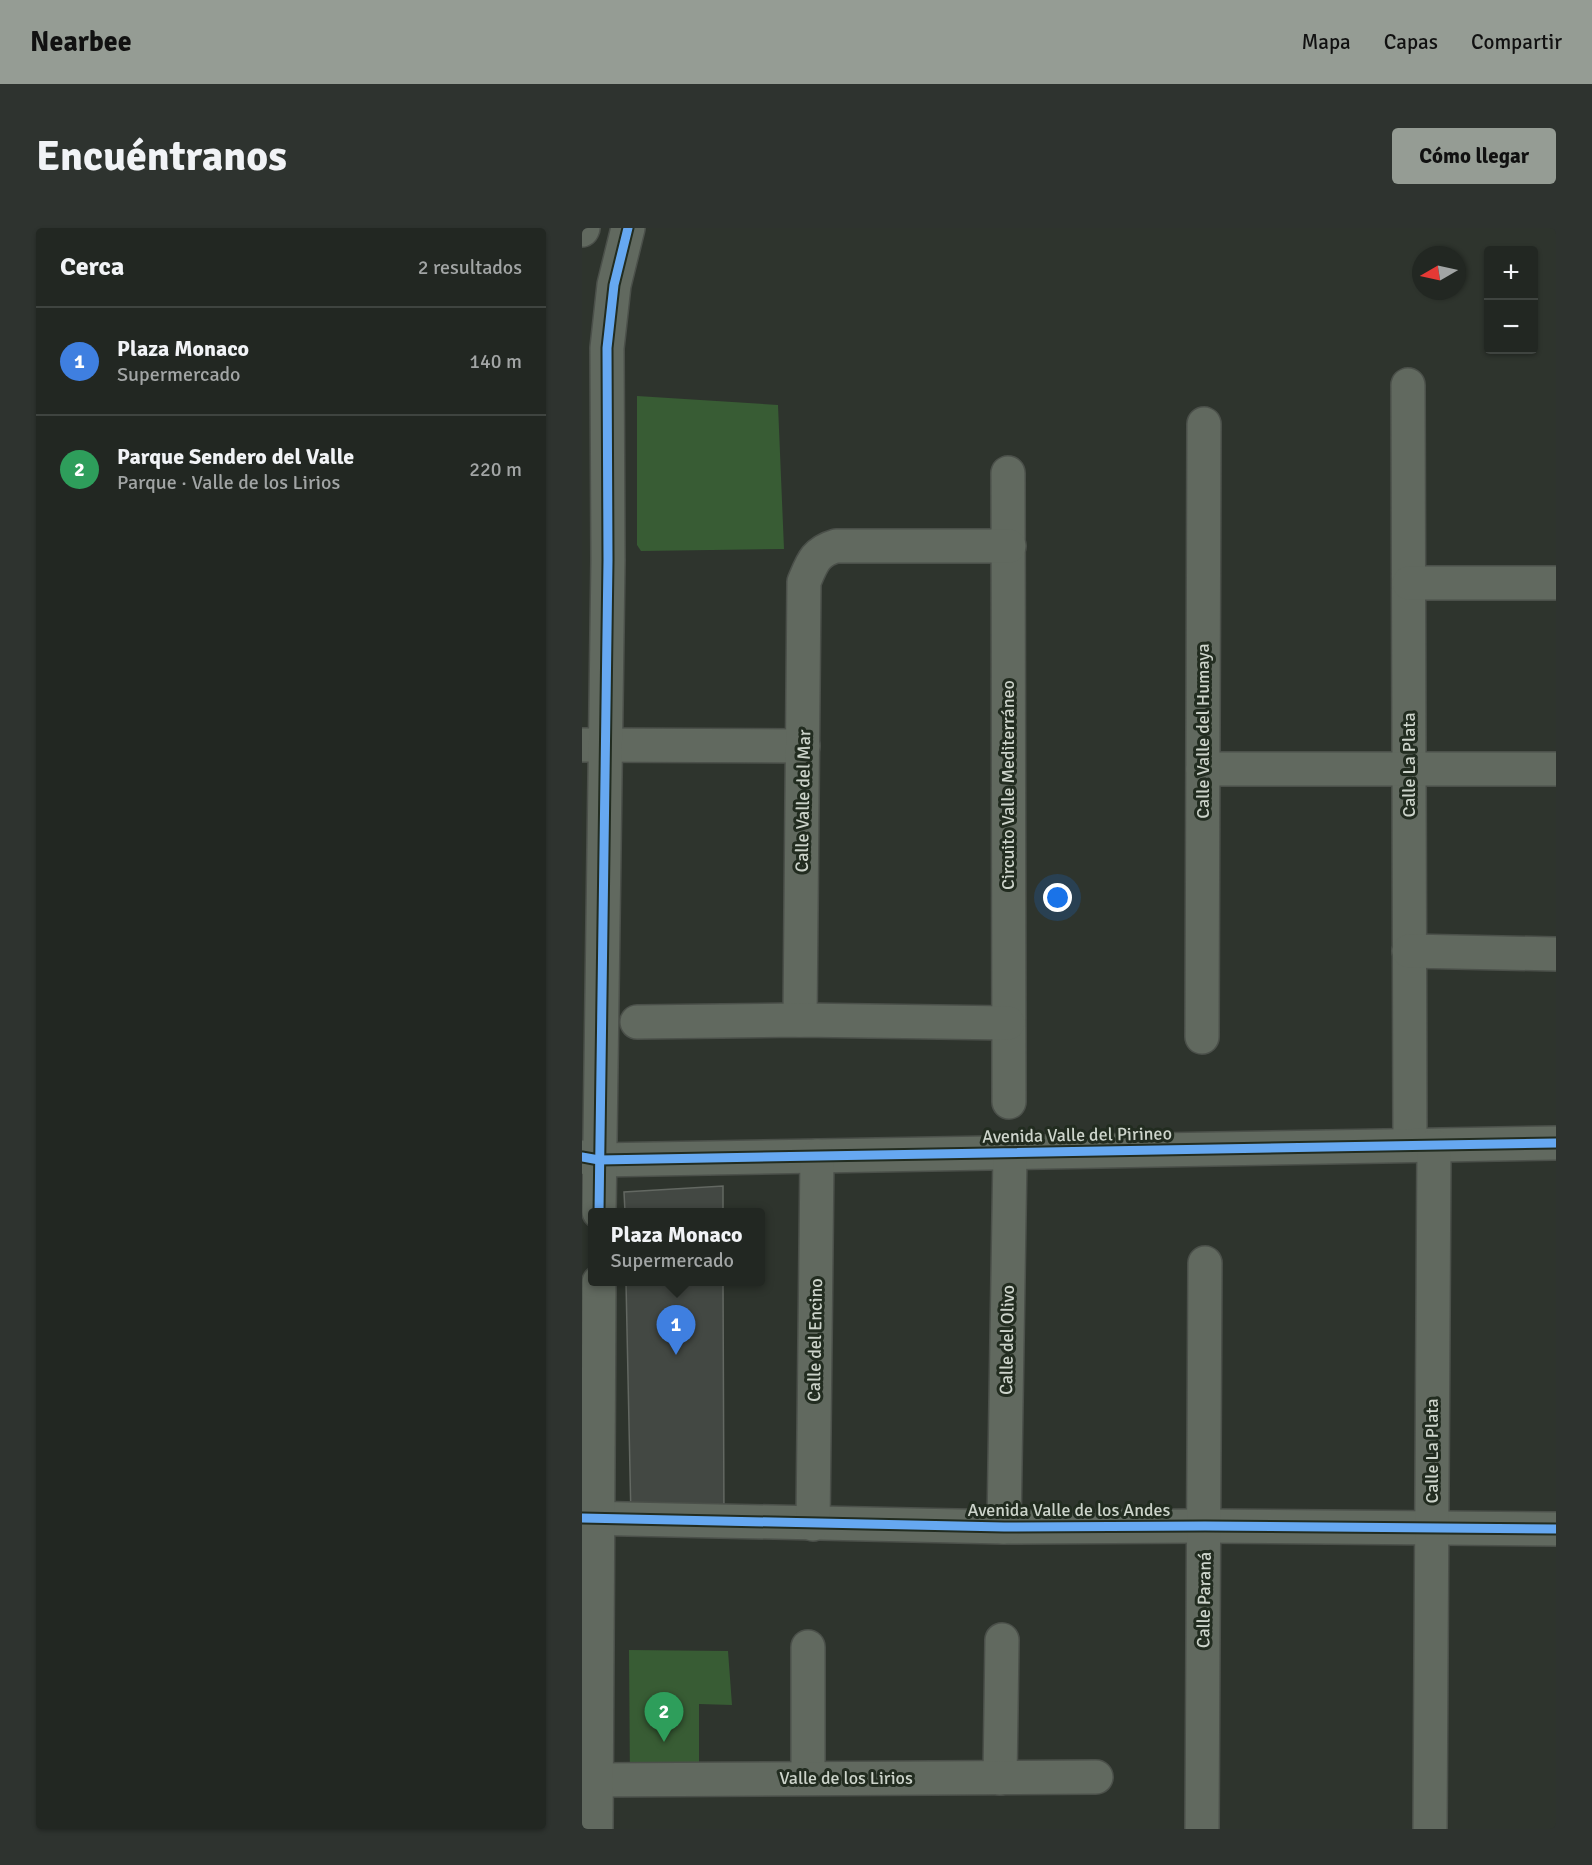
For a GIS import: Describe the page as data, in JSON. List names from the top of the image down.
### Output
{
  "streets": {
    "street": [
      "Calle Valle del Humaya",
      "Calle La Plata",
      "Circuito Valle Mediterráneo",
      "Calle Valle del Mar",
      "Avenida Valle del Pirineo",
      "Calle del Encino",
      "Calle del Olivo",
      "Avenida Valle de los Andes",
      "Calle Paraná",
      "Valle de los Lirios"
    ]
  },
  "crossings": [
    ["Calle La Plata", "Avenida Valle del Pirineo"],
    ["Calle La Plata", "Avenida Valle de los Andes"],
    ["Circuito Valle Mediterráneo", "Calle Valle del Mar"],
    ["Avenida Valle del Pirineo", "Calle del Encino"],
    ["Avenida Valle del Pirineo", "Calle del Olivo"],
    ["Calle del Encino", "Avenida Valle de los Andes"],
    ["Calle del Olivo", "Avenida Valle de los Andes"],
    ["Avenida Valle de los Andes", "Calle Paraná"]
  ],
  "north": "left",
  "page": {
    "header": "Nearbee",
    "nav": ["Mapa", "Capas", "Compartir"],
    "buttons": "Cómo llegar",
    "title": "Encuéntranos",
    "heading": ["Cerca", "2 resultados"],
    "map_buttons": ["+", "−"],
    "list": [
      {
        "mark": "1",
        "name": "Plaza Monaco",
        "note": "Supermercado",
        "value": "140 m"
      },
      {
        "mark": "2",
        "name": "Parque Sendero del Valle",
        "note": "Parque · Valle de los Lirios",
        "value": "220 m"
      }
    ],
    "popup": ["Plaza Monaco", "Supermercado"],
    "pins": ["1", "2"]
  }
}
